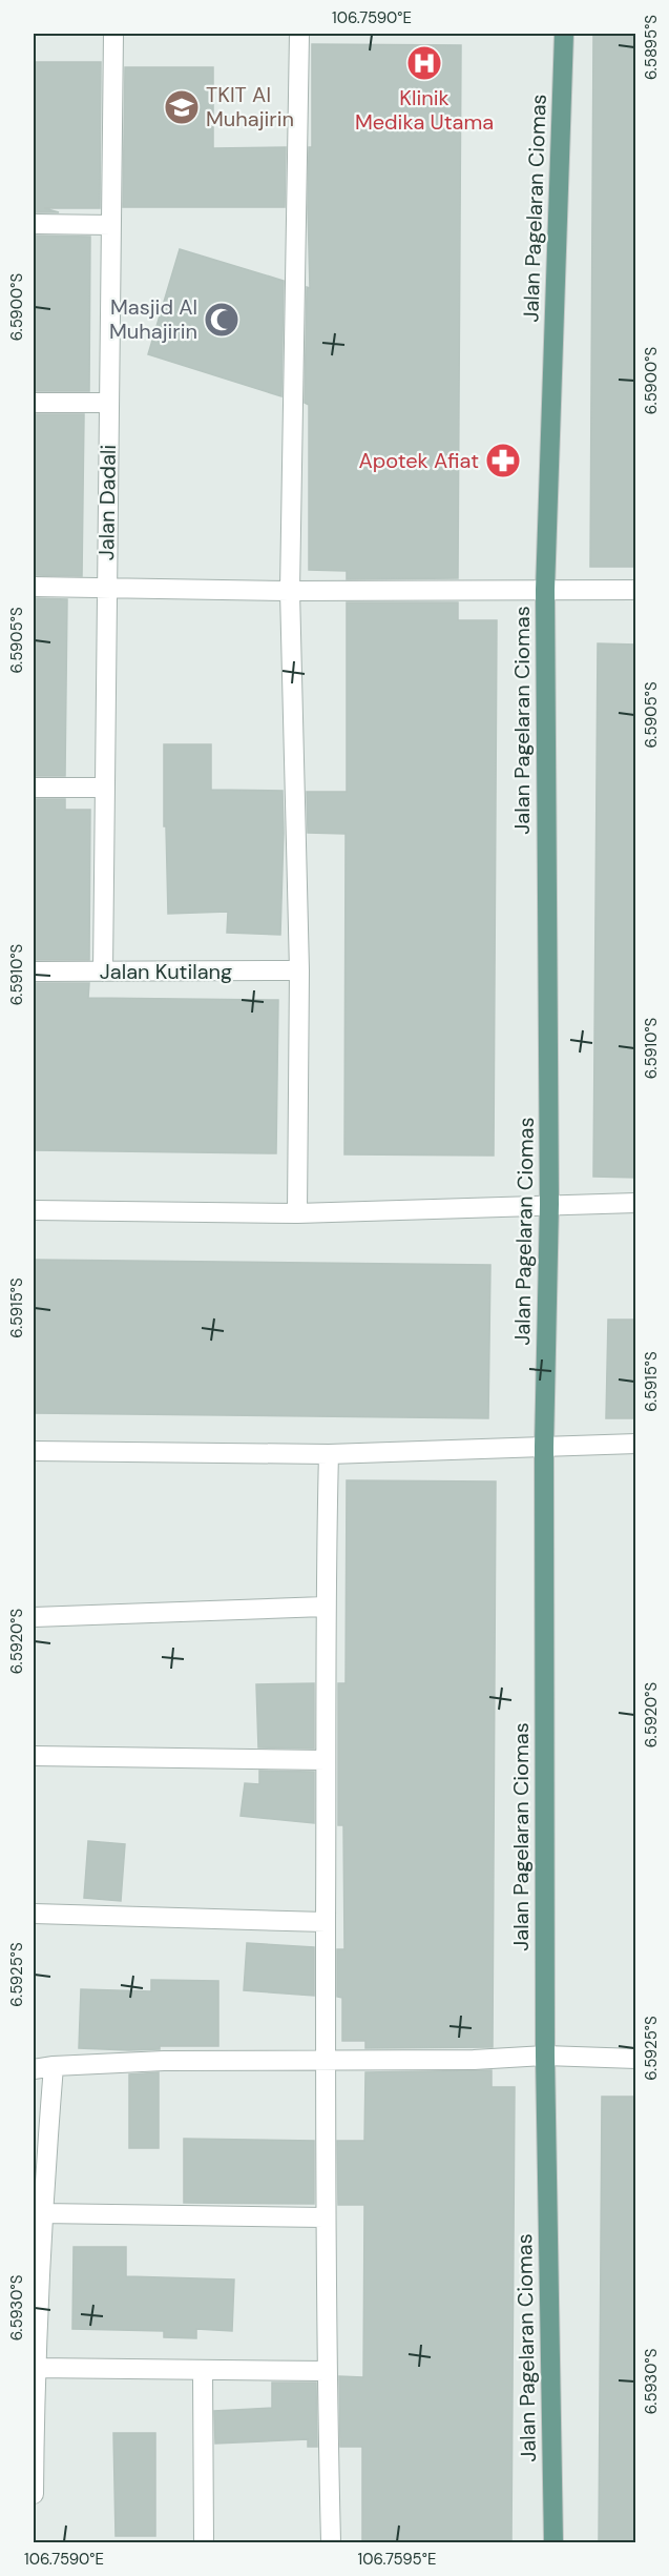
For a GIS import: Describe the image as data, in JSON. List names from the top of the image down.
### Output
{
  "streets": {
    "main road": ["Jalan Pagelaran Ciomas"],
    "street": ["Jalan Dadali", "Jalan Kutilang"]
  },
  "crossings": [
    ["Jalan Dadali", "Jalan Kutilang"]
  ],
  "places": {
    "hospital": ["Klinik Medika Utama"],
    "school or university": ["TKIT Al Muhajirin"],
    "mosque": ["Masjid Al Muhajirin"],
    "pharmacy": ["Apotek Afiat"]
  },
  "coordinates": [
    "106.7590°E",
    "6.5895°S",
    "6.5900°S",
    "6.5905°S",
    "6.5910°S",
    "6.5915°S",
    "6.5920°S",
    "6.5925°S",
    "6.5930°S",
    "106.7595°E"
  ]
}
